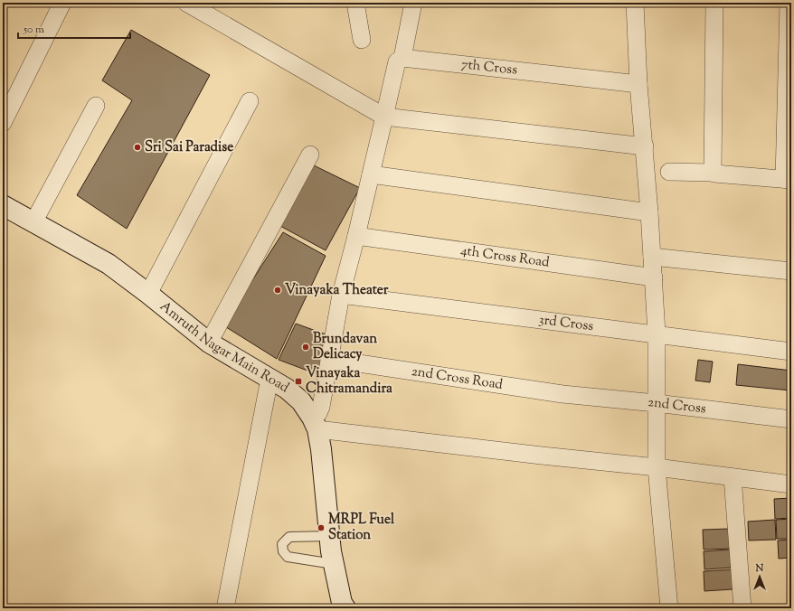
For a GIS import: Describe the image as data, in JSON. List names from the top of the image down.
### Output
{
  "streets": {
    "main road": ["Amruth Nagar Main Road"],
    "street": [
      "7th Cross",
      "4th Cross Road",
      "3rd Cross",
      "2nd Cross Road",
      "2nd Cross"
    ]
  },
  "crossings": [
    ["2nd Cross Road", "2nd Cross"]
  ],
  "places": {
    "other": [
      "Sri Sai Paradise",
      "Vinayaka Theater",
      "Brundavan Delicacy",
      "MRPL Fuel Station"
    ],
    "transit": ["Vinayaka Chitramandira"]
  },
  "scale_bar": "50 m",
  "north": "top"
}
